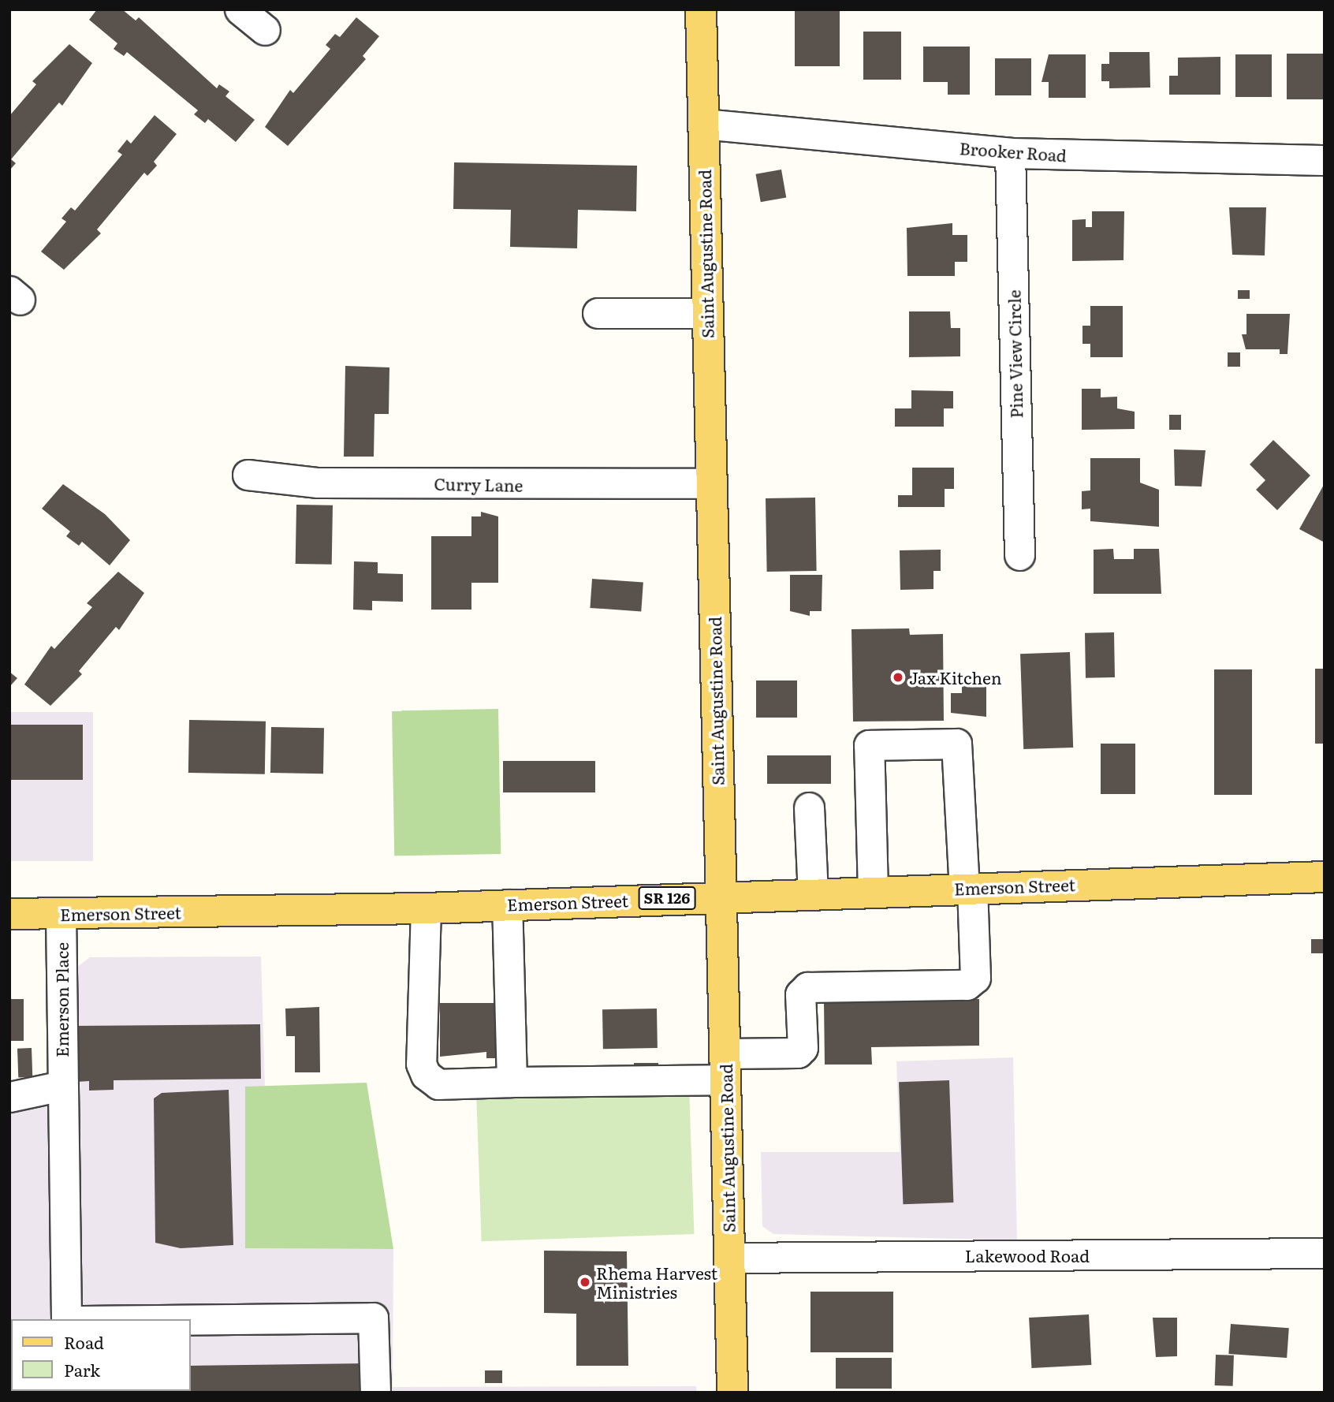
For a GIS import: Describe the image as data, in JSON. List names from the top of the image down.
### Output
{
  "streets": {
    "main road": ["Saint Augustine Road", "Emerson Street", "SR 126"],
    "street": [
      "Brooker Road",
      "Pine View Circle",
      "Curry Lane",
      "Emerson Place",
      "Lakewood Road"
    ]
  },
  "crossings": [
    ["Brooker Road", "Saint Augustine Road"],
    ["Brooker Road", "Pine View Circle"],
    ["Saint Augustine Road", "Curry Lane"],
    ["Saint Augustine Road", "Emerson Street"],
    ["Saint Augustine Road", "Lakewood Road"],
    ["Emerson Street", "Emerson Place"]
  ],
  "places": ["Jax Kitchen", "Rhema Harvest Ministries"],
  "legend": ["Road", "Park"]
}
